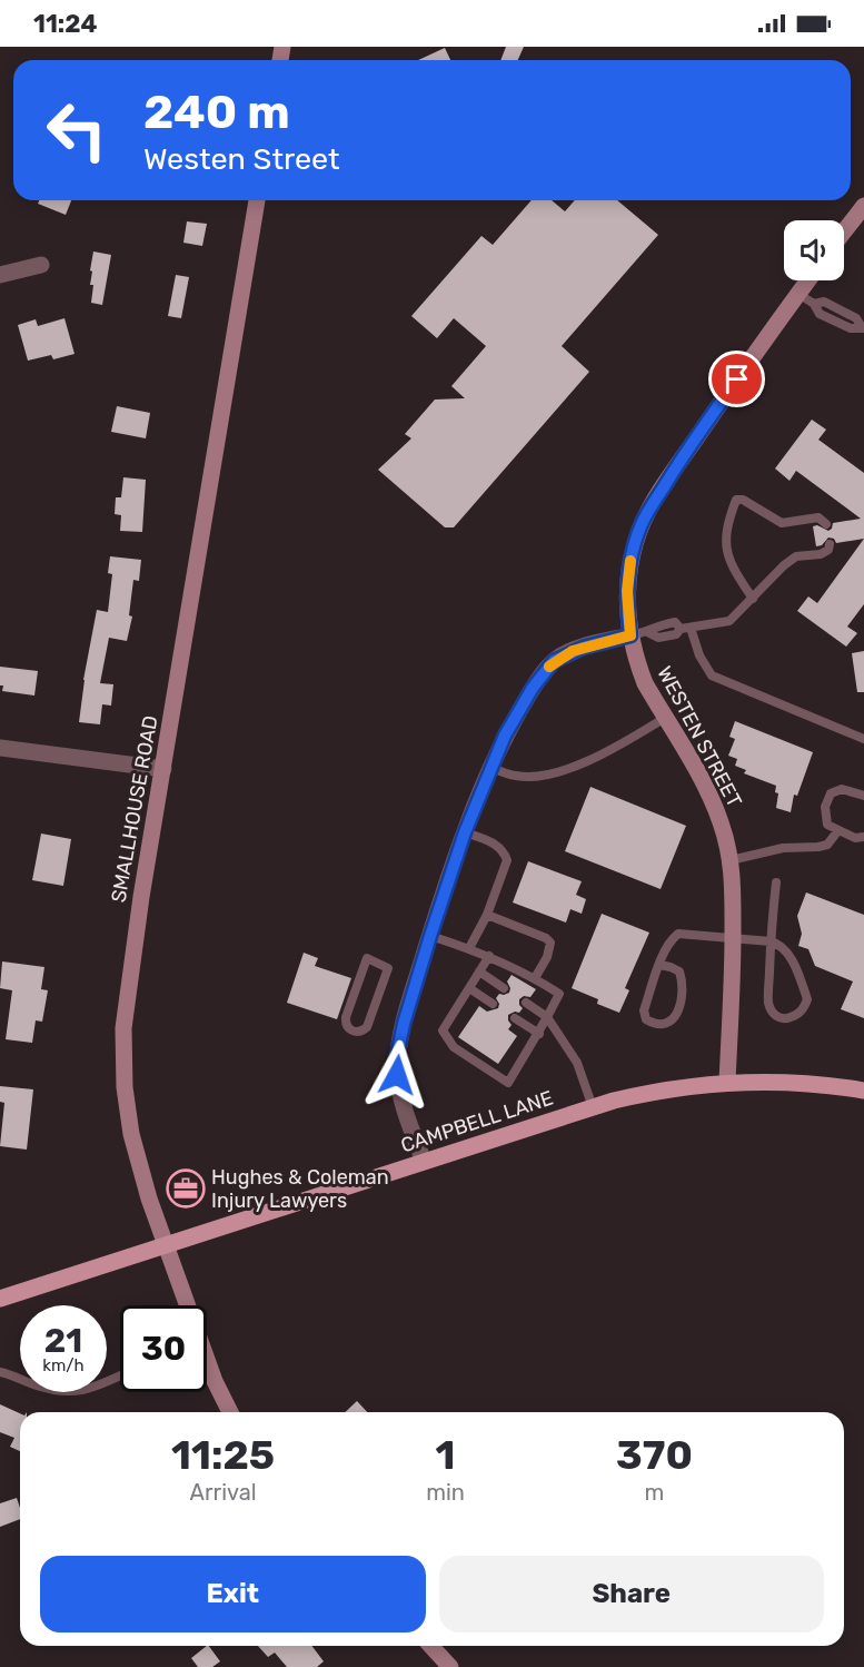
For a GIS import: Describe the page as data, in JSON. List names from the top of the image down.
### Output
{
  "streets": {
    "main road": ["CAMPBELL LANE"],
    "street": ["WESTEN STREET", "SMALLHOUSE ROAD"]
  },
  "crossings": [
    ["WESTEN STREET", "CAMPBELL LANE"],
    ["SMALLHOUSE ROAD", "CAMPBELL LANE"]
  ],
  "places": {
    "office": ["Hughes & Coleman Injury Lawyers"]
  },
  "page": {
    "status": "11:24",
    "turn": ["240 m", "Westen Street"],
    "speed": "21 km/h",
    "limit": "30",
    "eta": [
      "11:25",
      "Arrival",
      "1",
      "min",
      "370",
      "m"
    ],
    "buttons": ["Exit", "Share"]
  }
}
